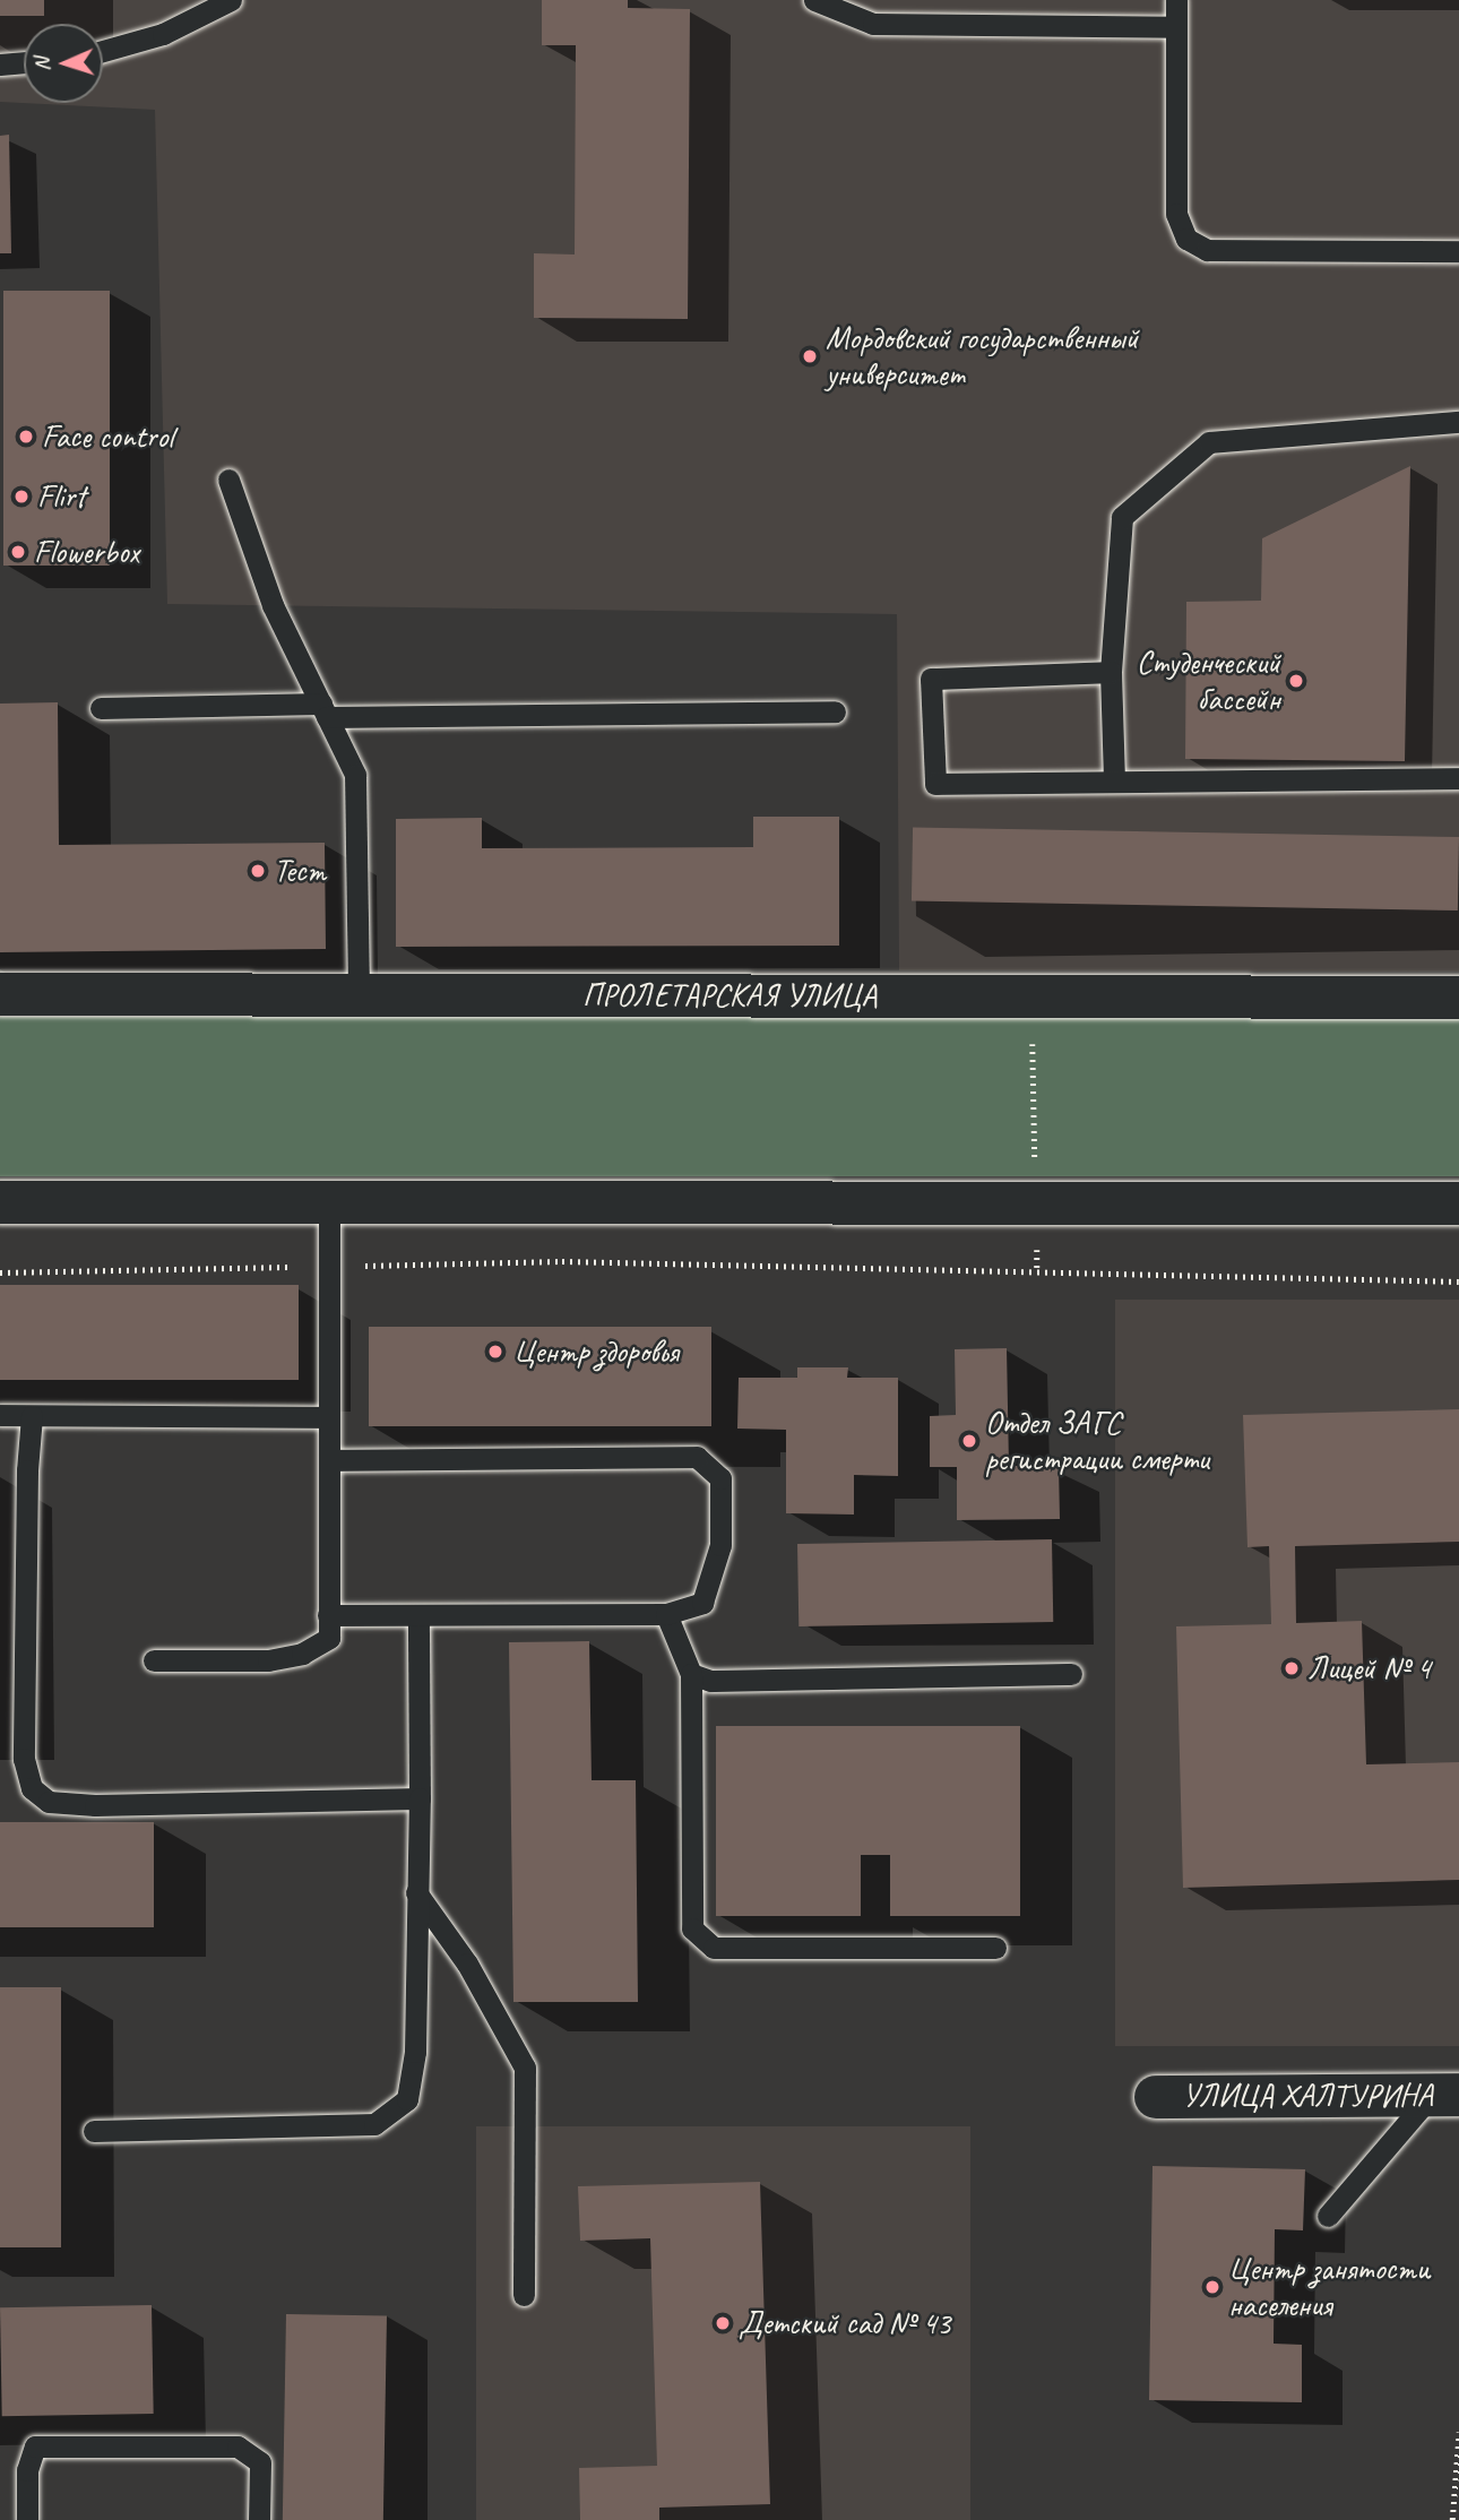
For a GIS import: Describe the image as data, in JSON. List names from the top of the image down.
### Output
{
  "streets": {
    "street": ["ПРОЛЕТАРСКАЯ УЛИЦА", "УЛИЦА ХАЛТУРИНА"]
  },
  "places": [
    "Мордовский государственный университет",
    "Face control",
    "Flirt",
    "Flowerbox",
    "Студенческий бассейн",
    "Тест",
    "Центр здоровья",
    "Отдел ЗАГС регистрации смерти",
    "Лицей № 4",
    "Центр занятости населения",
    "Детский сад № 43"
  ],
  "north": "left"
}
